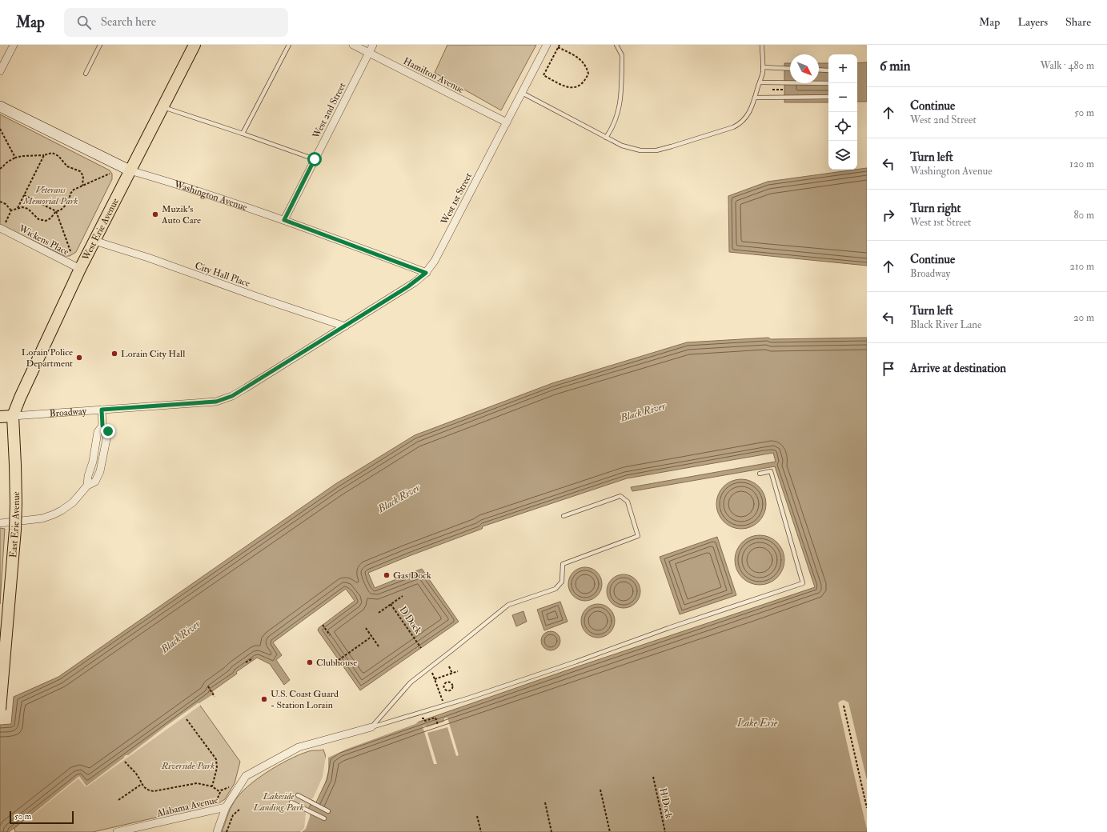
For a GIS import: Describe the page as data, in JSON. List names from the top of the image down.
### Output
{
  "streets": {
    "main road": ["West Erie Avenue", "Broadway", "East Erie Avenue"],
    "street": [
      "Hamilton Avenue",
      "West 2nd Street",
      "Washington Avenue",
      "West 1st Street",
      "Wickens Place",
      "City Hall Place",
      "Alabama Avenue"
    ],
    "path": ["D Dock", "H Dock"]
  },
  "crossings": [
    ["Hamilton Avenue", "West 2nd Street"],
    ["Hamilton Avenue", "West 1st Street"],
    ["West 2nd Street", "Washington Avenue"],
    ["Washington Avenue", "West 1st Street"],
    ["Washington Avenue", "West Erie Avenue"],
    ["West 1st Street", "City Hall Place"],
    ["West 1st Street", "Broadway"],
    ["West Erie Avenue", "Wickens Place"],
    ["West Erie Avenue", "City Hall Place"],
    ["West Erie Avenue", "Broadway"],
    ["West Erie Avenue", "East Erie Avenue"],
    ["City Hall Place", "Broadway"],
    ["Broadway", "East Erie Avenue"]
  ],
  "water": ["Black River", "Lake Erie"],
  "parks": ["Veterans Memorial Park", "Riverside Park", "Lakeside Landing Park"],
  "places": [
    "Muzik's Auto Care",
    "Lorain City Hall",
    "Lorain Police Department",
    "Gas Dock",
    "Clubhouse",
    "U.S. Coast Guard - Station Lorain"
  ],
  "scale_bar": "50 m",
  "north": "bottom right",
  "page": {
    "header": "Map",
    "search": "Search here",
    "nav": ["Map", "Layers", "Share"],
    "heading": ["6 min", "Walk · 480 m"],
    "map_buttons": ["+", "−"],
    "list": [
      ["Continue", "West 2nd Street", "50 m"],
      ["Turn left", "Washington Avenue", "120 m"],
      ["Turn right", "West 1st Street", "80 m"],
      ["Continue", "Broadway", "210 m"],
      ["Turn left", "Black River Lane", "20 m"],
      "Arrive at destination"
    ],
    "scale": "50 m"
  }
}
